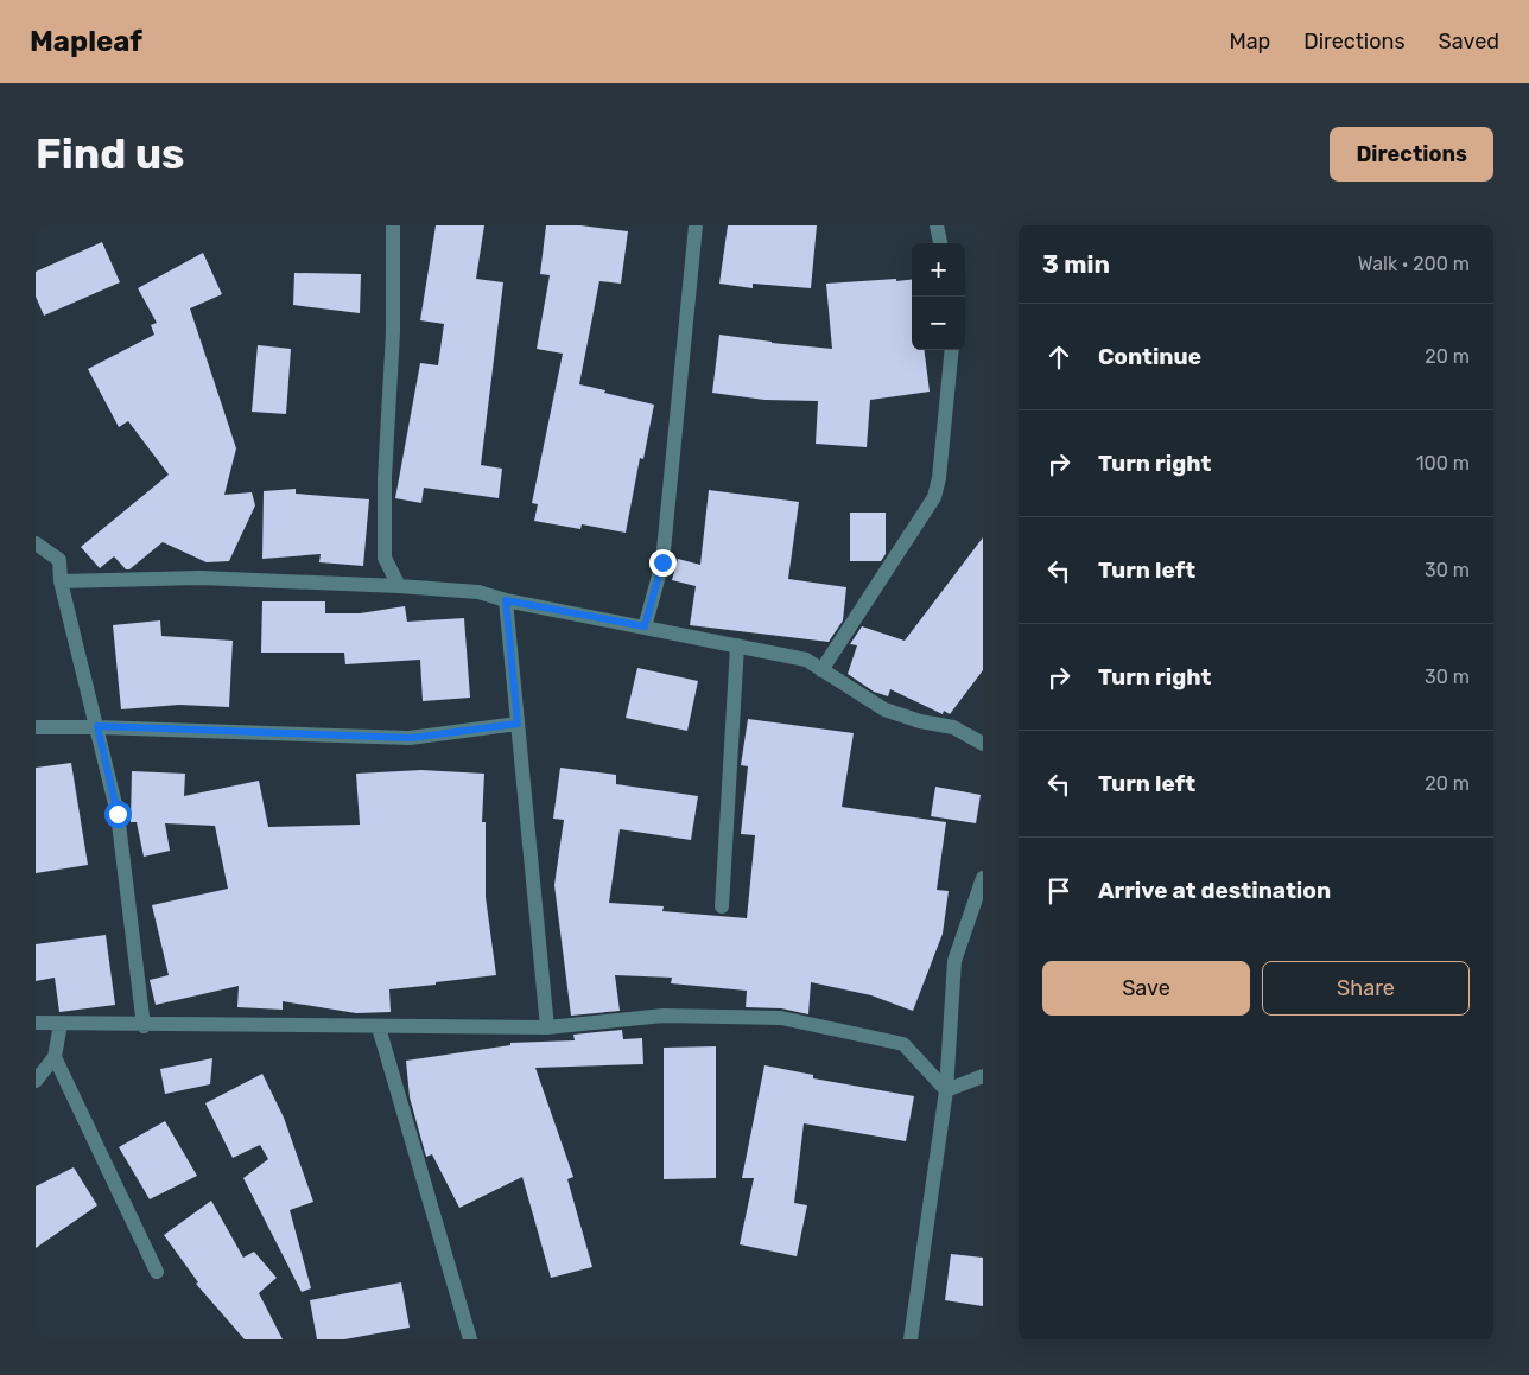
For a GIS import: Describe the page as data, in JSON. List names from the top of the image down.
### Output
{
  "page": {
    "header": "Mapleaf",
    "nav": ["Map", "Directions", "Saved"],
    "buttons": [
      "Directions",
      ["Save", "Share"]
    ],
    "title": "Find us",
    "heading": ["3 min", "Walk · 200 m"],
    "map_buttons": ["+", "−"],
    "list": [
      ["Continue", "20 m"],
      ["Turn right", "100 m"],
      ["Turn left", "30 m"],
      ["Turn right", "30 m"],
      ["Turn left", "20 m"],
      "Arrive at destination"
    ]
  }
}
